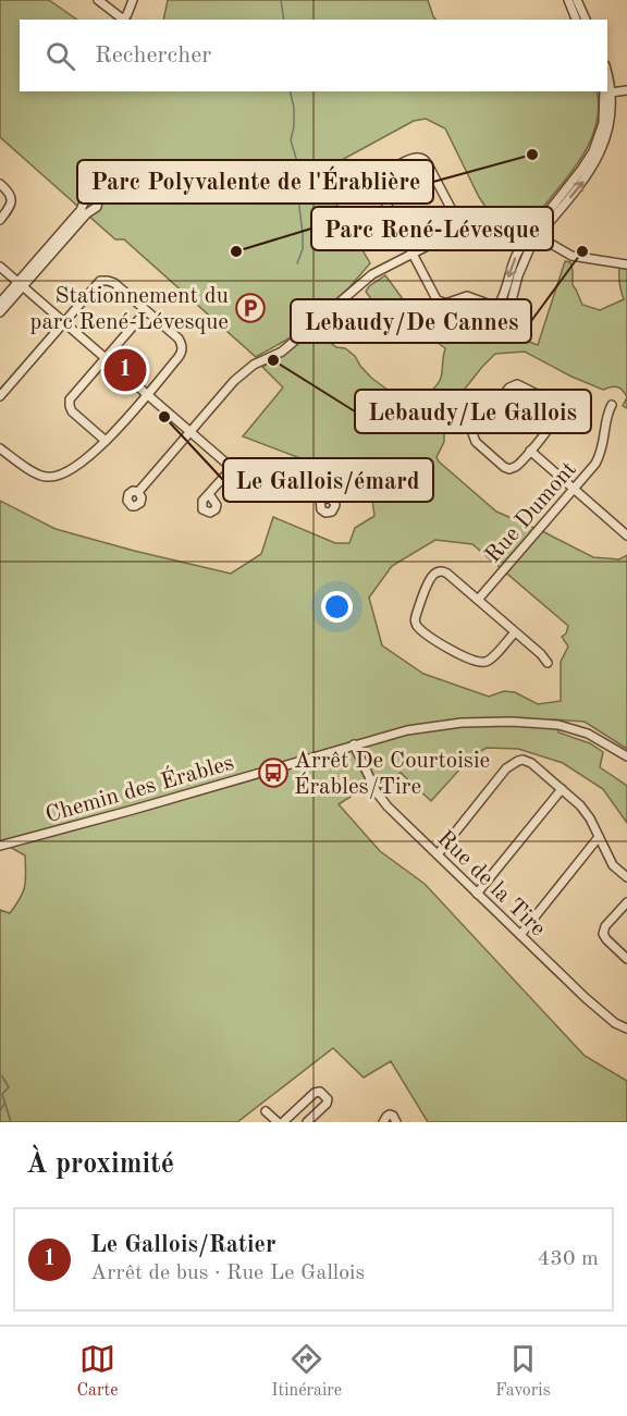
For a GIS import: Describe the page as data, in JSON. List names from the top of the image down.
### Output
{
  "streets": {
    "street": ["Rue Dumont", "Chemin des Érables", "Rue de la Tire"]
  },
  "crossings": [
    ["Chemin des Érables", "Rue de la Tire"]
  ],
  "places": {
    "other": [
      "Parc Polyvalente de l'Érablière",
      "Parc René-Lévesque",
      "Lebaudy/De Cannes",
      "Lebaudy/Le Gallois",
      "Le Gallois/émard"
    ],
    "parking": ["Stationnement du parc René-Lévesque"],
    "bus stop": ["Arrêt De Courtoisie Érables/Tire"]
  },
  "page": {
    "search": "Rechercher",
    "pins": "1",
    "heading": "À proximité",
    "list": [
      {
        "mark": "1",
        "name": "Le Gallois/Ratier",
        "note": "Arrêt de bus · Rue Le Gallois",
        "value": "430 m"
      }
    ],
    "nav": ["Carte", "Itinéraire", "Favoris"]
  }
}
